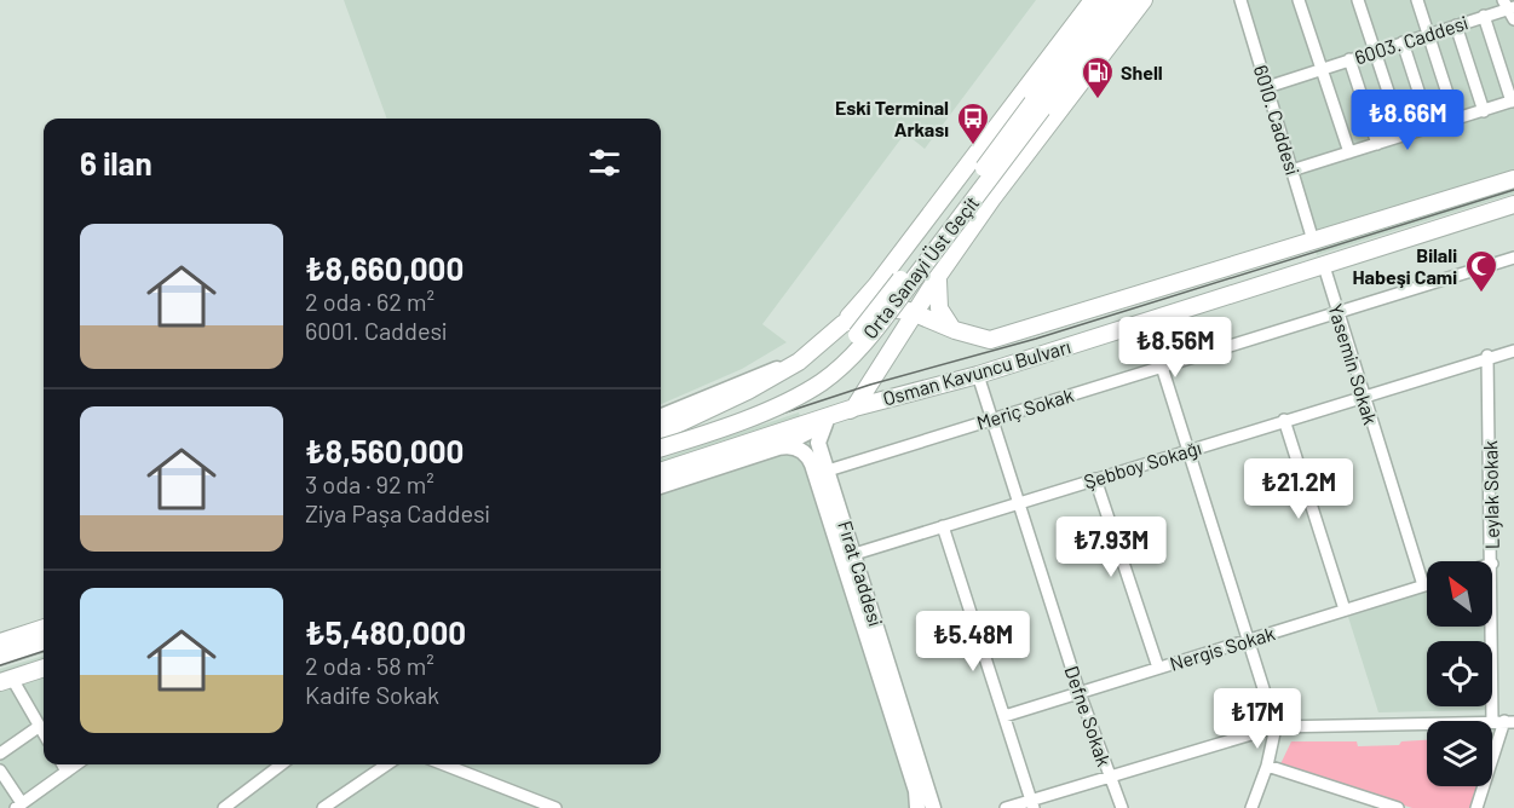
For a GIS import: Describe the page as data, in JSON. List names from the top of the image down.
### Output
{
  "streets": {
    "highway": ["Orta Sanayi Üst Geçit", "Osman Kavuncu Bulvarı"],
    "main road": ["Fırat Caddesi"],
    "street": [
      "6003. Caddesi",
      "6010. Caddesi",
      "Yasemin Sokak",
      "Meriç Sokak",
      "Şebboy Sokağı",
      "Leylak Sokak",
      "Nergis Sokak",
      "Defne Sokak"
    ]
  },
  "crossings": [
    ["6003. Caddesi", "6010. Caddesi"],
    ["6010. Caddesi", "Osman Kavuncu Bulvarı"],
    ["Yasemin Sokak", "Osman Kavuncu Bulvarı"],
    ["Yasemin Sokak", "Meriç Sokak"],
    ["Yasemin Sokak", "Şebboy Sokağı"],
    ["Yasemin Sokak", "Nergis Sokak"],
    ["Osman Kavuncu Bulvarı", "Defne Sokak"],
    ["Meriç Sokak", "Fırat Caddesi"],
    ["Meriç Sokak", "Defne Sokak"],
    ["Şebboy Sokağı", "Leylak Sokak"],
    ["Şebboy Sokağı", "Fırat Caddesi"],
    ["Şebboy Sokağı", "Defne Sokak"],
    ["Nergis Sokak", "Defne Sokak"]
  ],
  "places": {
    "fuel station": ["Shell"],
    "bus stop": ["Eski Terminal Arkası"],
    "mosque": ["Bilali Habeşi Cami"]
  },
  "north": "top left",
  "page": {
    "price": [
      "₺8.66M",
      "₺8.56M",
      "₺21.2M",
      "₺7.93M",
      "₺5.48M",
      "₺17M"
    ],
    "heading": "6 ilan",
    "list": [
      {
        "name": "₺8,660,000",
        "note": "2 oda · 62 m² · 6001. Caddesi"
      },
      {
        "name": "₺8,560,000",
        "note": "3 oda · 92 m² · Ziya Paşa Caddesi"
      },
      {
        "name": "₺5,480,000",
        "note": "2 oda · 58 m² · Kadife Sokak"
      }
    ]
  }
}
